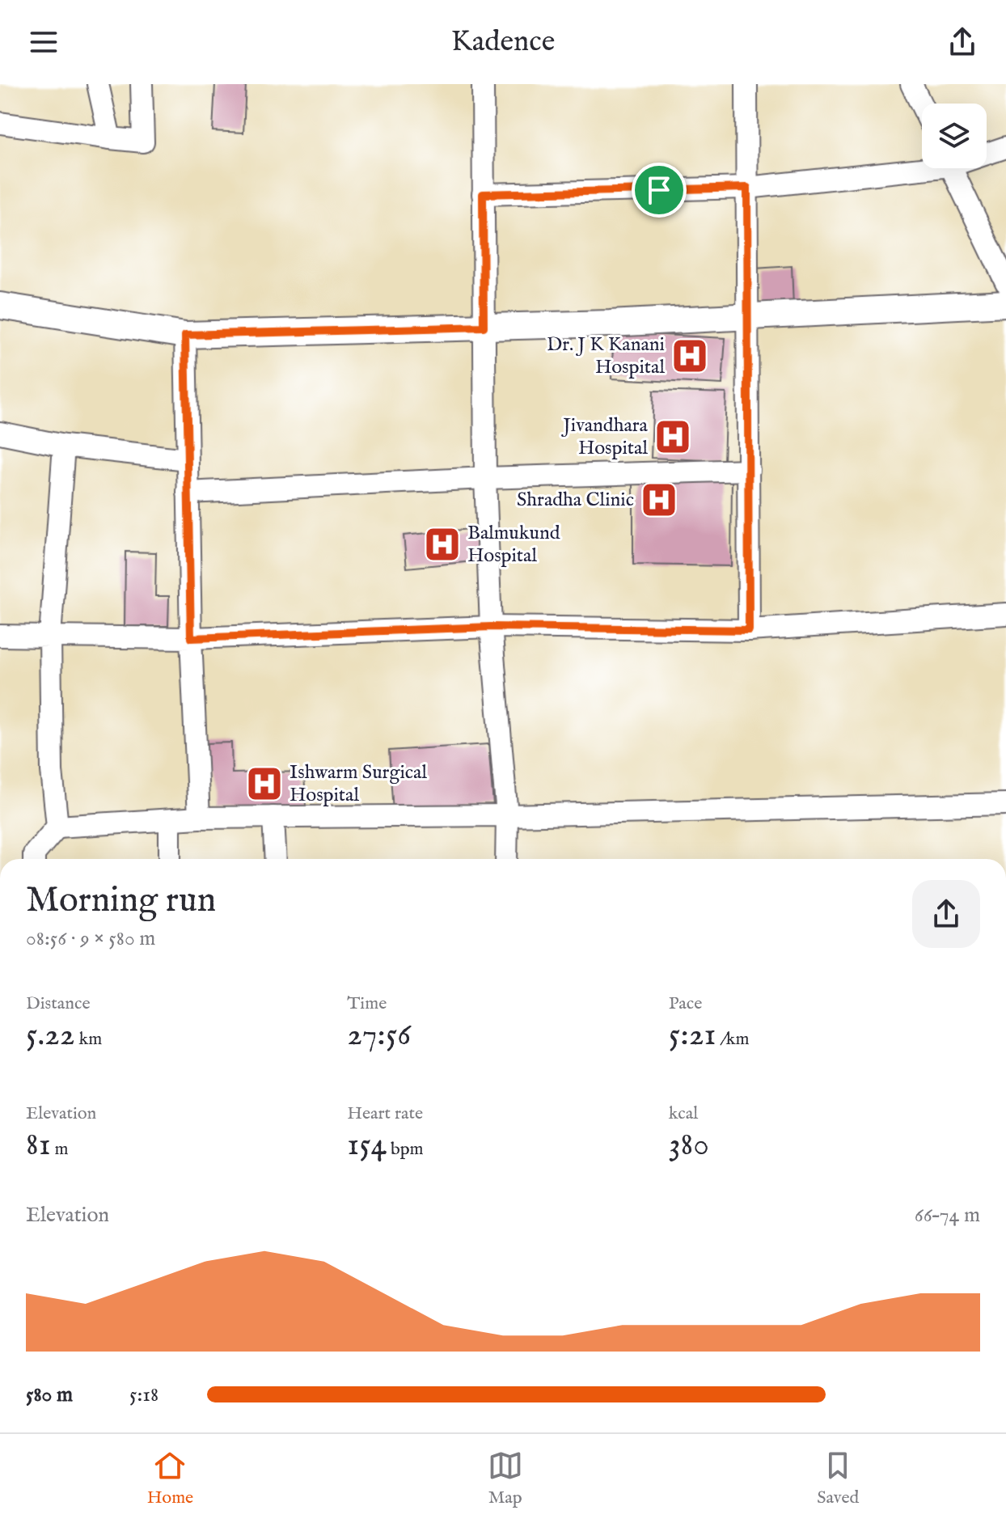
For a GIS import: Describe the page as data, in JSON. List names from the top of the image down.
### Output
{
  "places": {
    "hospital": [
      "Dr. J K Kanani Hospital",
      "Jivandhara Hospital",
      "Shradha Clinic",
      "Balmukund Hospital",
      "Ishwarm Surgical Hospital"
    ]
  },
  "page": {
    "header": "Kadence",
    "heading": ["Morning run", "08:56 · 9 × 580 m"],
    "stats": [
      ["Distance", "5.22 km"],
      ["Time", "27:56"],
      ["Pace", "5:21 /km"],
      ["Elevation", "81 m"],
      ["Heart rate", "154 bpm"],
      ["kcal", "380"]
    ],
    "chart": ["Elevation", "66–74 m"],
    "list": [
      {
        "name": "580 m",
        "note": "5:18"
      }
    ],
    "tabs": ["Home", "Map", "Saved"]
  }
}
